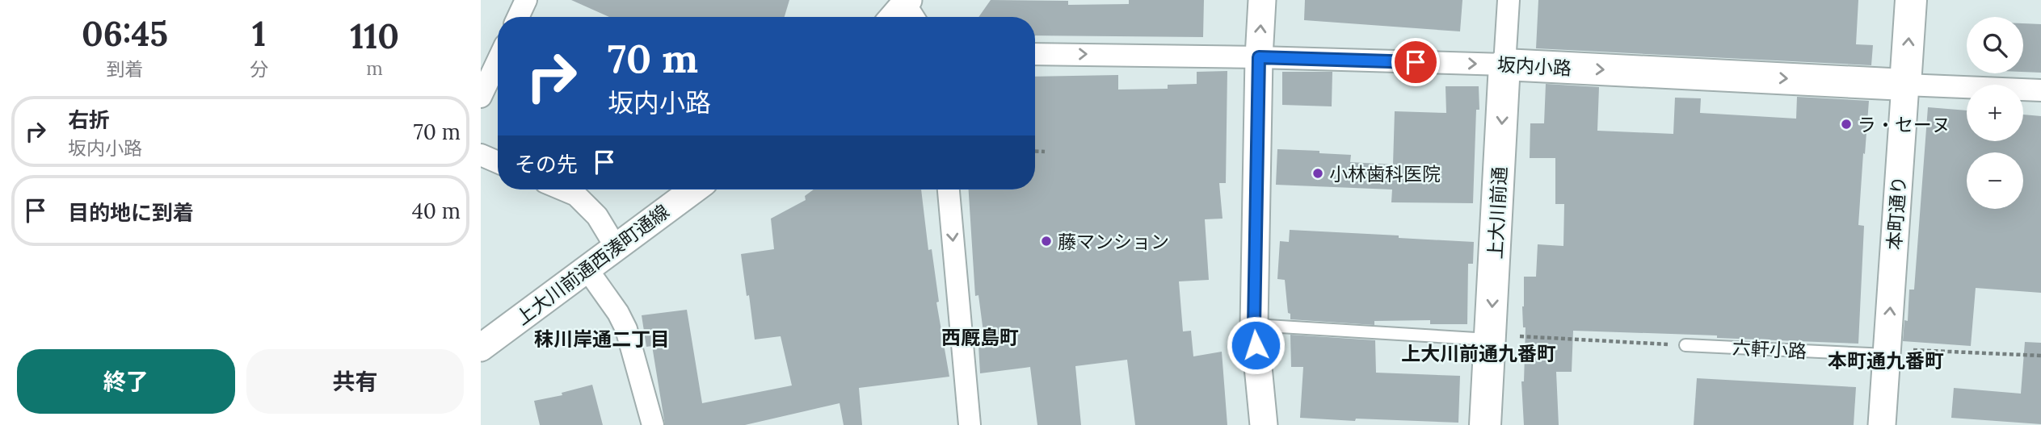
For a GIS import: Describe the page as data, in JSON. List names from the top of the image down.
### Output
{
  "streets": {
    "main road": ["坂内小路", "上大川前通", "本町通り"],
    "street": ["上大川前通西湊町通線"],
    "lane": ["六軒小路"]
  },
  "crossings": [
    ["坂内小路", "上大川前通"],
    ["坂内小路", "本町通り"],
    ["本町通り", "六軒小路"]
  ],
  "one_way": ["坂内小路", "本町通り"],
  "districts": [
    "西厩島町",
    "秣川岸通二丁目",
    "上大川前通九番町",
    "本町通九番町"
  ],
  "places": ["ラ・セーヌ", "小林歯科医院", "藤マンション"],
  "page": {
    "eta": [
      "06:45",
      "到着",
      "1",
      "分",
      "110",
      "m"
    ],
    "map_buttons": ["+", "−"],
    "turn": ["70 m", "坂内小路"],
    "list": [
      {
        "name": "右折",
        "note": "坂内小路",
        "value": "70 m"
      },
      {
        "name": "目的地に到着",
        "value": "40 m"
      }
    ],
    "then": "その先",
    "buttons": ["終了", "共有"]
  }
}
